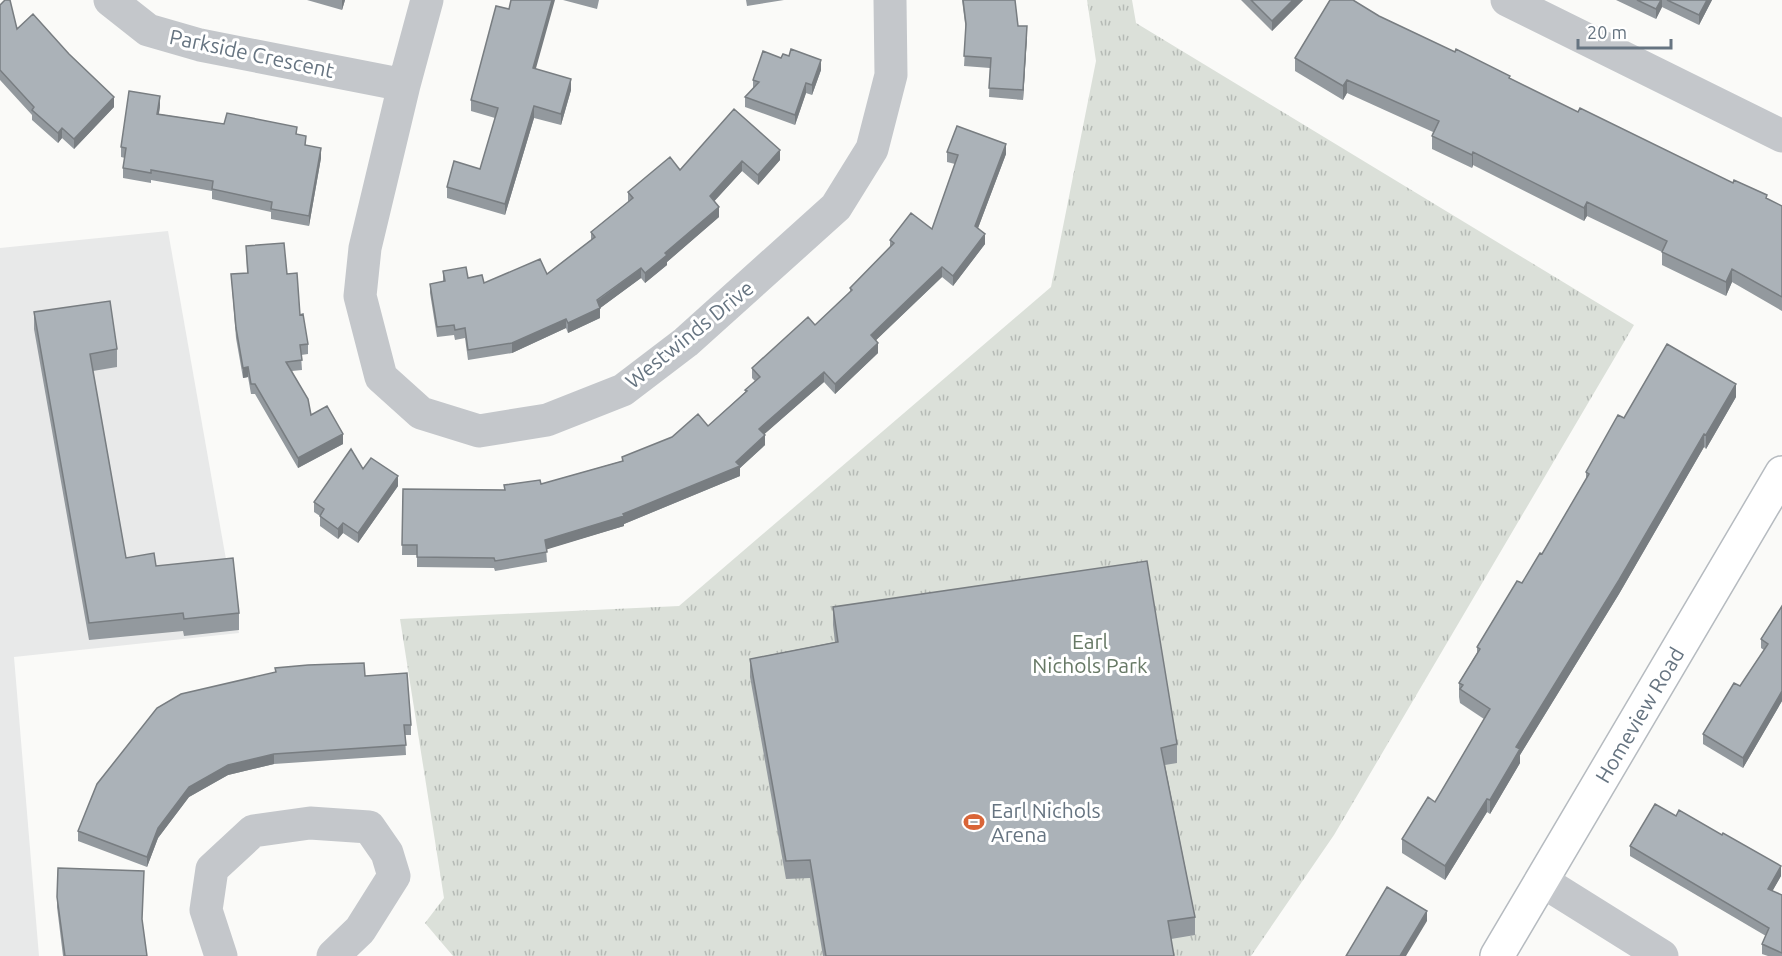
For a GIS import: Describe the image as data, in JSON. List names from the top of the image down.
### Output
{
  "streets": {
    "street": ["Parkside Crescent", "Westwinds Drive", "Homeview Road"]
  },
  "crossings": [
    ["Parkside Crescent", "Westwinds Drive"]
  ],
  "parks": ["Earl Nichols Park"],
  "places": {
    "sports": ["Earl Nichols Arena"]
  },
  "scale_bar": "20 m"
}
